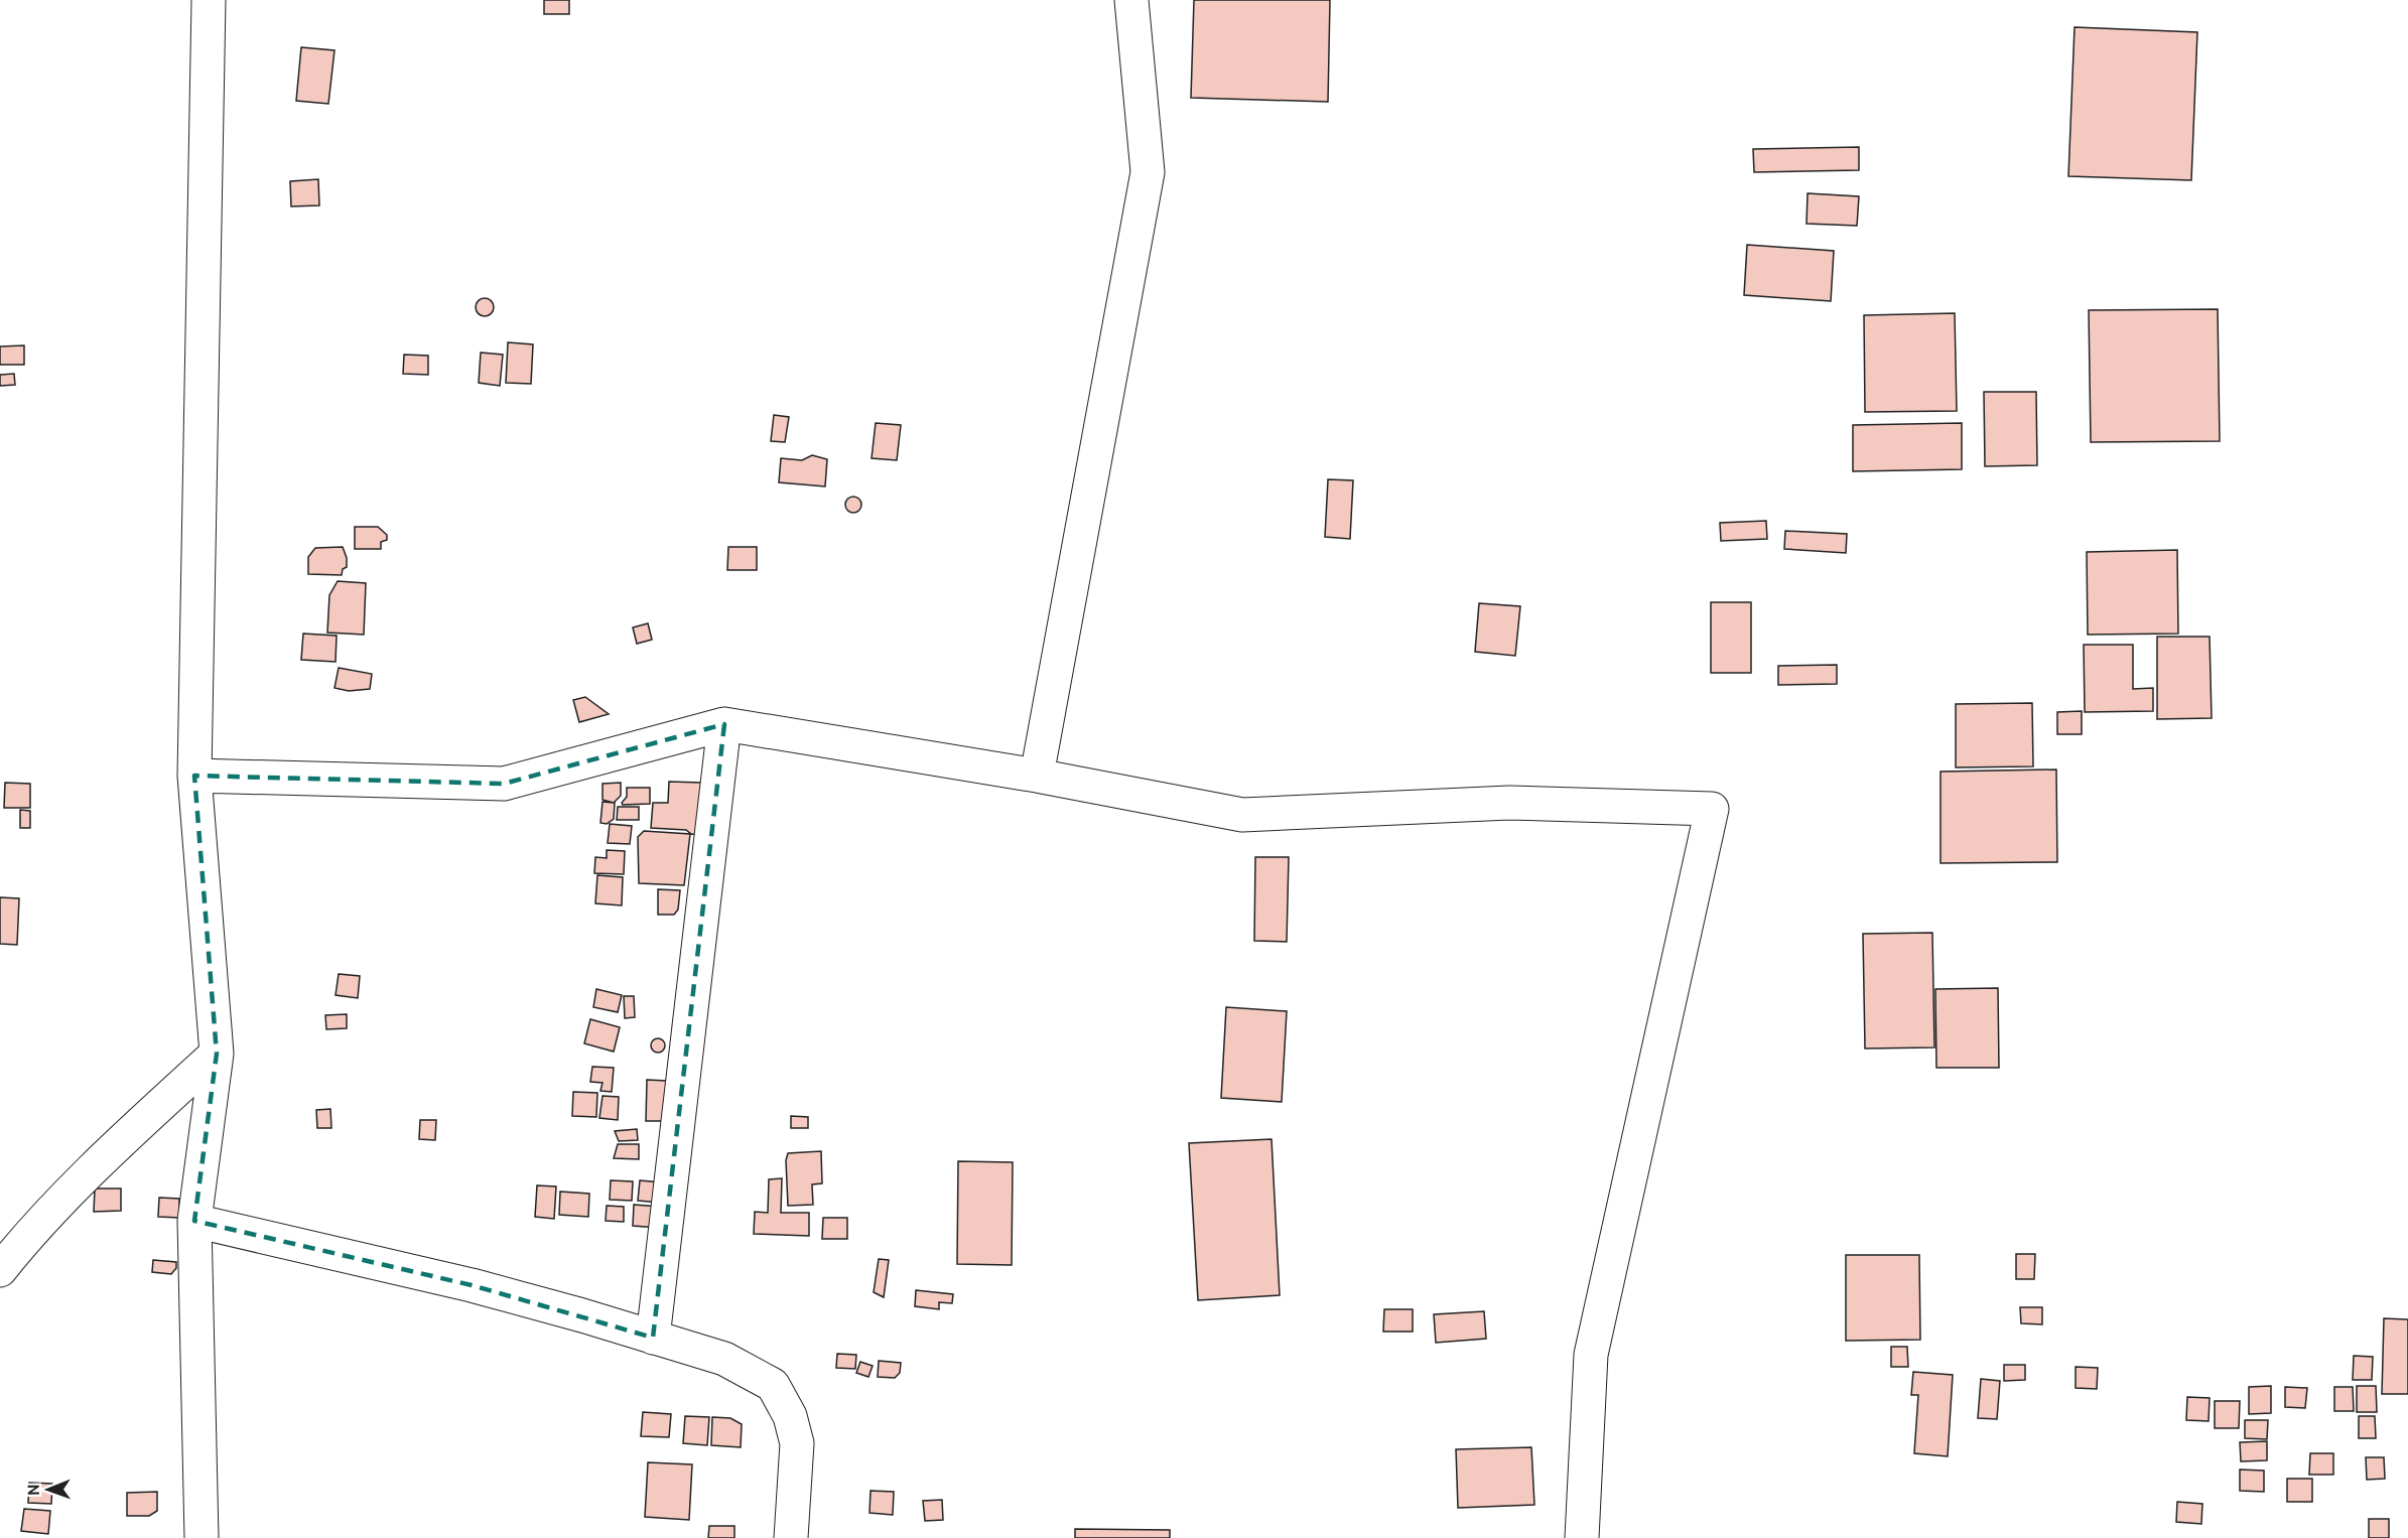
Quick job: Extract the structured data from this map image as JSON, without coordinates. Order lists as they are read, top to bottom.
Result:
{
  "north": "left"
}
